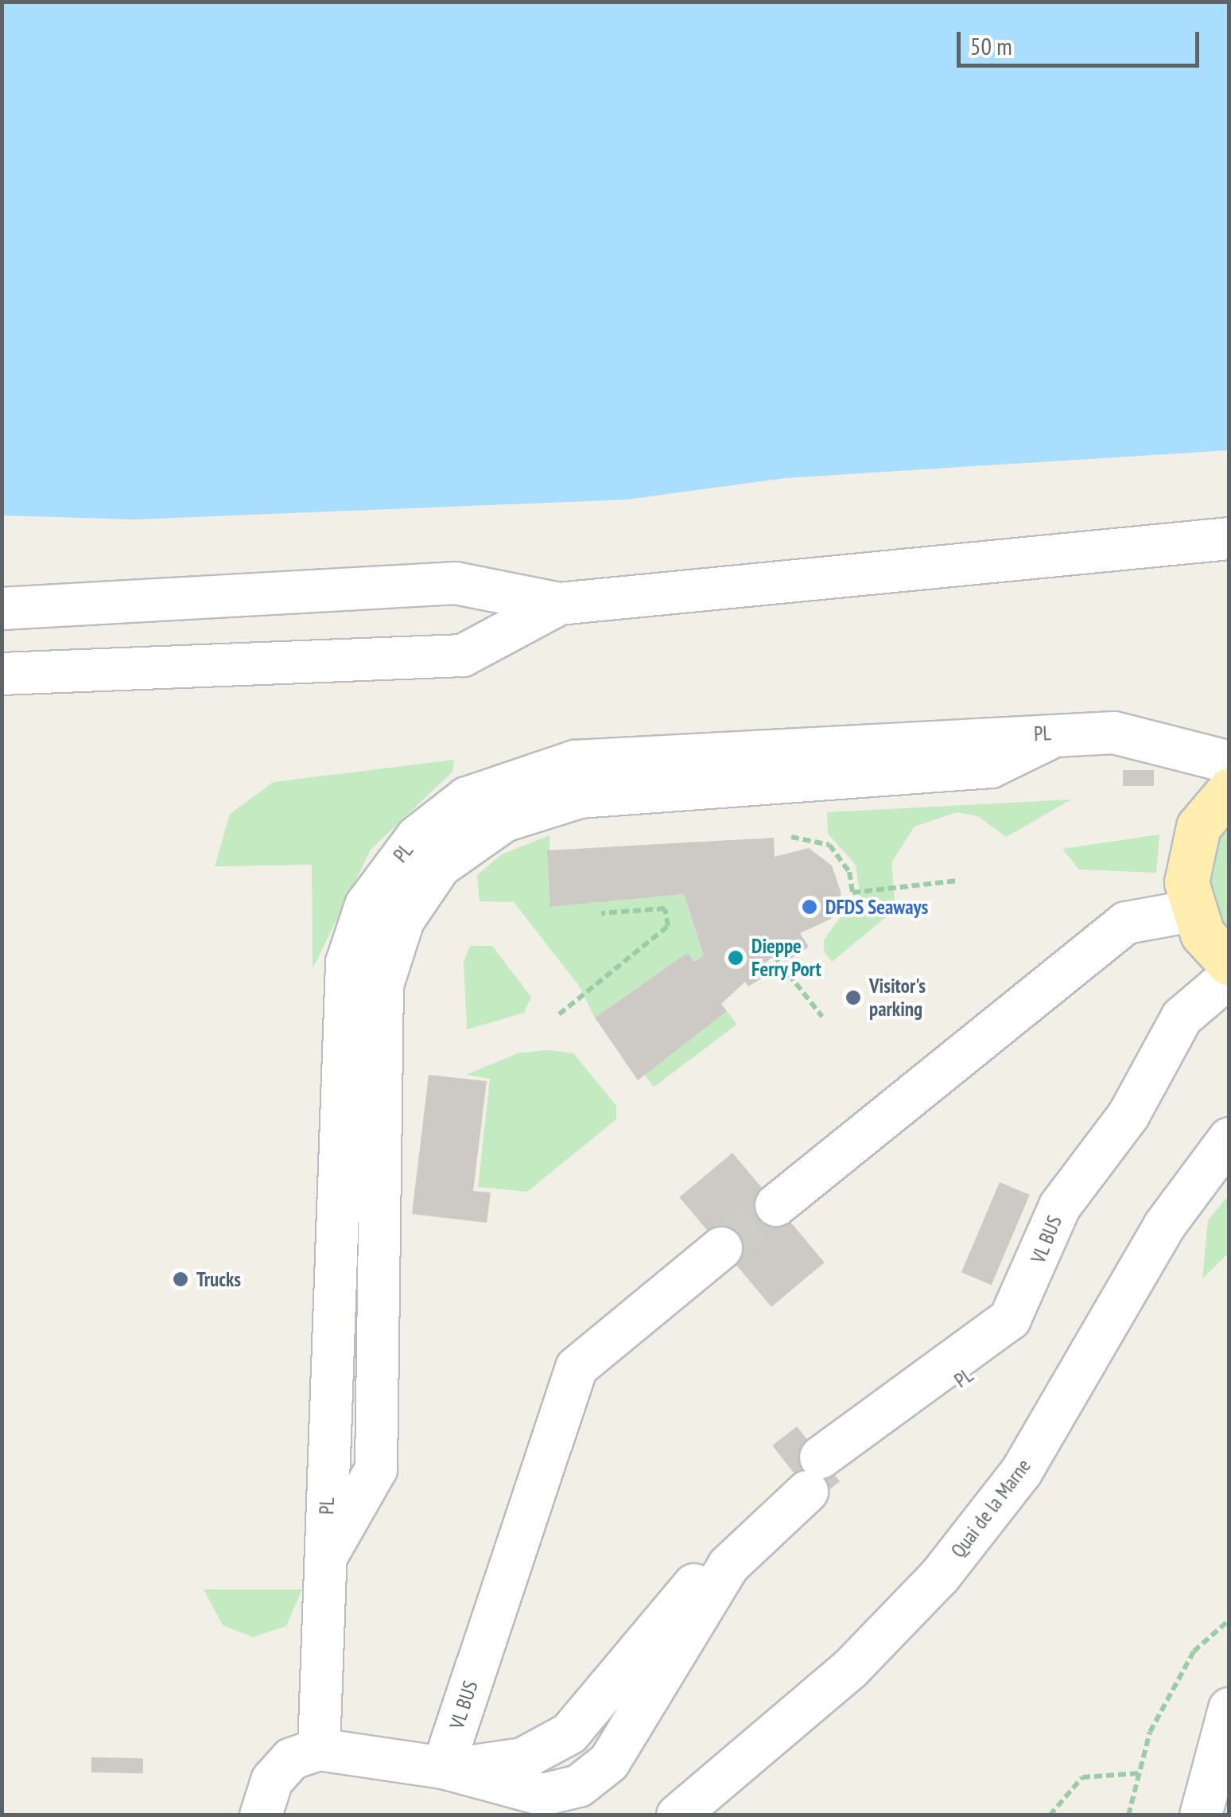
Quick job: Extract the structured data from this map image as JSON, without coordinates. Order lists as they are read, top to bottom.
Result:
{
  "streets": {
    "street": ["PL", "VL BUS", "Quai de la Marne"]
  },
  "places": [
    "DFDS Seaways",
    "Dieppe Ferry Port",
    "Visitor's parking",
    "Trucks"
  ],
  "scale_bar": "50 m"
}
